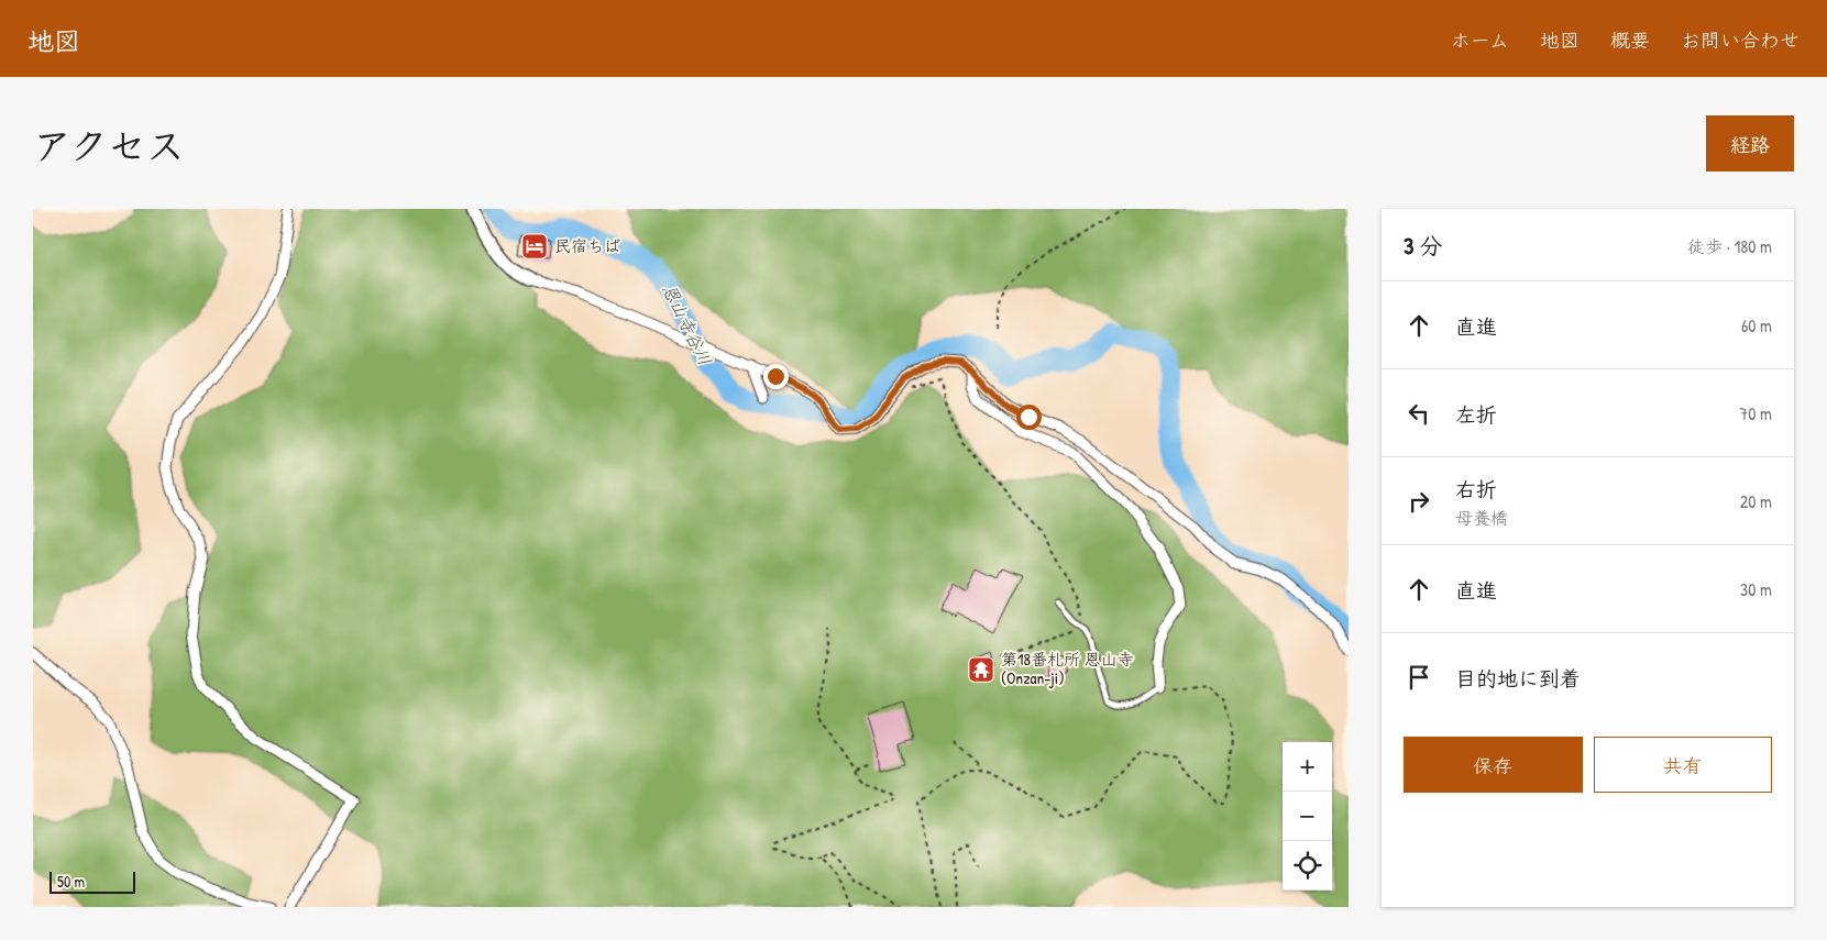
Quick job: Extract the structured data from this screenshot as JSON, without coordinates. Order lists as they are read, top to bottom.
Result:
{
  "water": ["恩山寺谷川"],
  "places": {
    "hotel": ["民宿ちば"],
    "temple": ["第18番札所 恩山寺 (Onzan-ji)"]
  },
  "scale_bar": "50 m",
  "page": {
    "header": "地図",
    "nav": [
      "ホーム",
      "地図",
      "概要",
      "お問い合わせ"
    ],
    "title": "アクセス",
    "buttons": [
      "経路",
      ["保存", "共有"]
    ],
    "heading": ["3 分", "徒歩 · 180 m"],
    "list": [
      ["直進", "60 m"],
      ["左折", "70 m"],
      ["右折", "母養橋", "20 m"],
      ["直進", "30 m"],
      "目的地に到着"
    ],
    "map_buttons": ["+", "−"],
    "scale": "50 m"
  }
}
